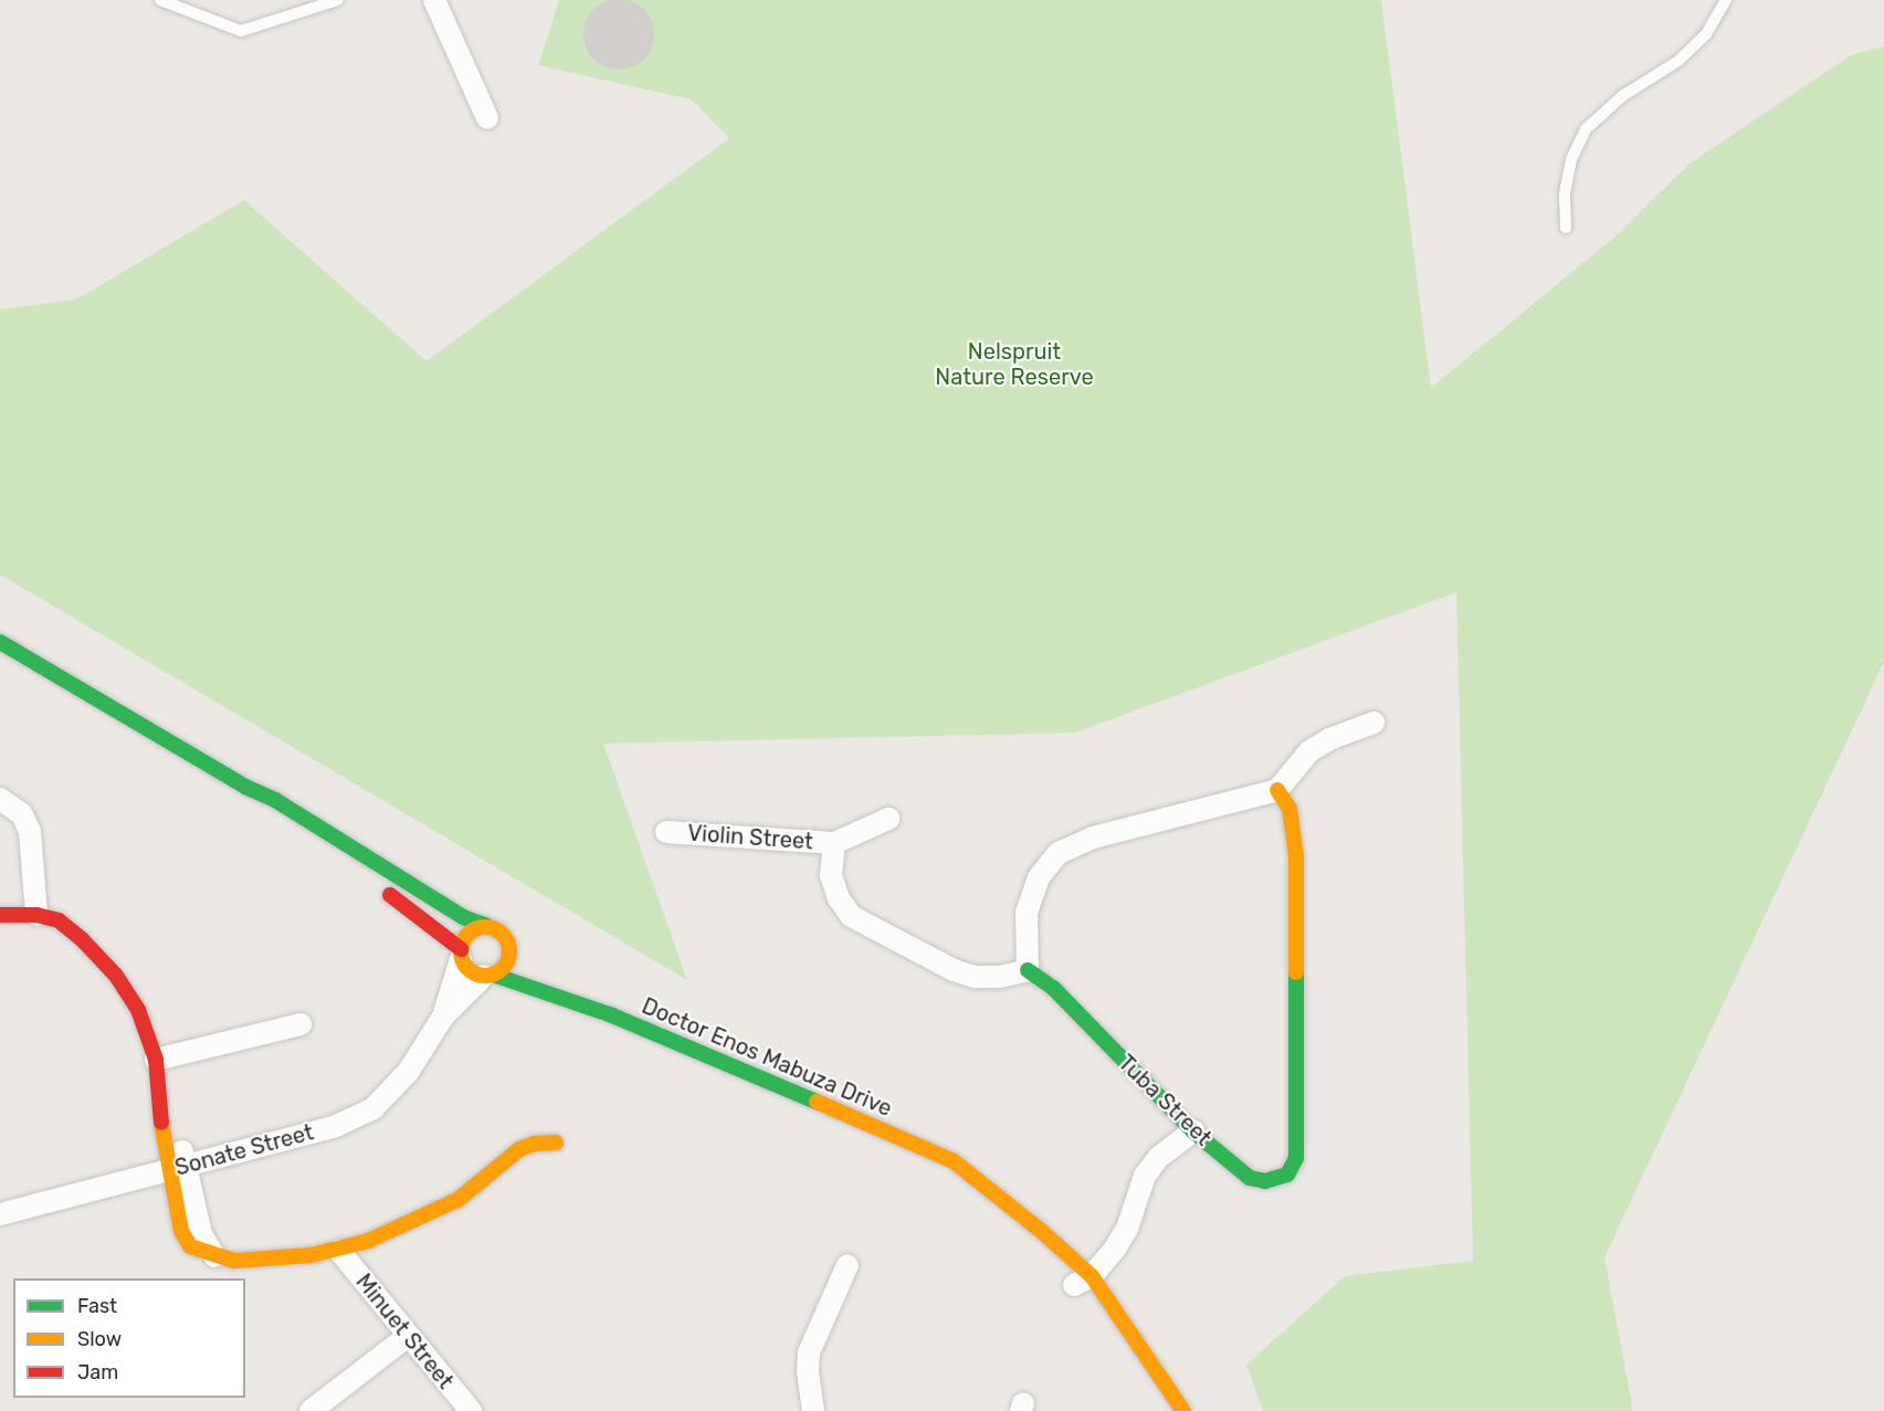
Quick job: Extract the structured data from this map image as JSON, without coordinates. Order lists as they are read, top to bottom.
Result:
{
  "streets": {
    "main road": ["Doctor Enos Mabuza Drive", "Tuba Street"],
    "street": ["Violin Street", "Sonate Street", "Minuet Street"]
  },
  "crossings": [
    ["Violin Street", "Tuba Street"],
    ["Doctor Enos Mabuza Drive", "Sonate Street"]
  ],
  "parks": ["Nelspruit Nature Reserve"],
  "legend": ["Fast", "Slow", "Jam"]
}
